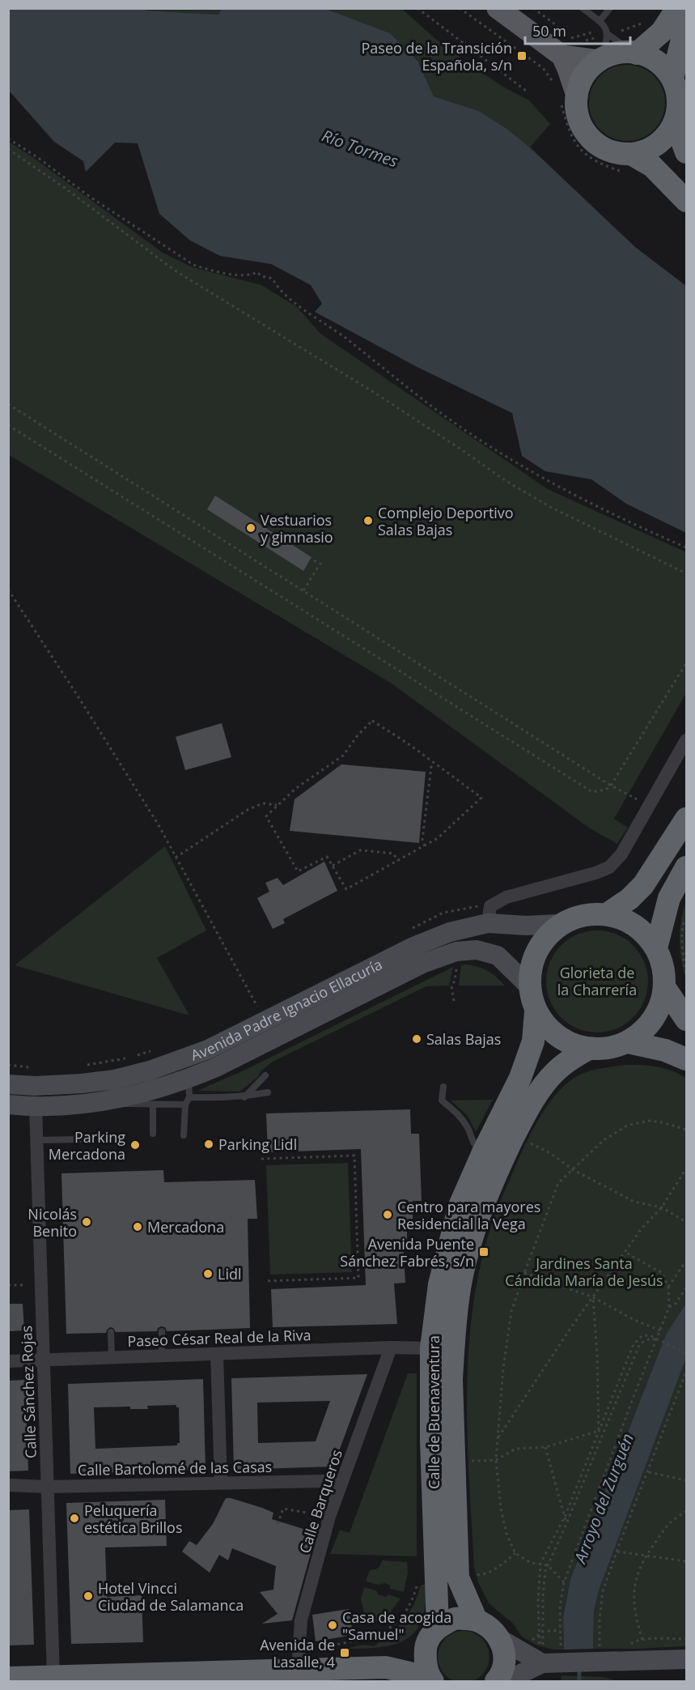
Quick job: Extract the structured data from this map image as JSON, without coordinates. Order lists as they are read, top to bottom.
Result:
{
  "streets": {
    "highway": ["Calle de Buenaventura"],
    "main road": ["Avenida Padre Ignacio Ellacuría"],
    "street": [
      "Paseo César Real de la Riva",
      "Calle Sánchez Rojas",
      "Calle Bartolomé de las Casas",
      "Calle Barqueros"
    ]
  },
  "crossings": [
    ["Avenida Padre Ignacio Ellacuría", "Calle Sánchez Rojas"],
    ["Avenida Padre Ignacio Ellacuría", "Calle de Buenaventura"],
    ["Paseo César Real de la Riva", "Calle Sánchez Rojas"],
    ["Paseo César Real de la Riva", "Calle de Buenaventura"],
    ["Paseo César Real de la Riva", "Calle Barqueros"],
    ["Calle Sánchez Rojas", "Calle Bartolomé de las Casas"],
    ["Calle Bartolomé de las Casas", "Calle Barqueros"]
  ],
  "water": ["Río Tormes", "Arroyo del Zurguén"],
  "parks": ["Glorieta de la Charrería", "Jardines Santa Cándida María de Jesús"],
  "places": {
    "transit": ["Paseo de la Transición Española, s/n", "Avenida Puente Sánchez Fabrés, s/n", "Avenida de Lasalle, 4"],
    "other": [
      "Complejo Deportivo Salas Bajas",
      "Vestuarios y gimnasio",
      "Salas Bajas",
      "Parking Lidl",
      "Parking Mercadona",
      "Centro para mayores Residencial la Vega",
      "Nicolás Benito",
      "Mercadona",
      "Lidl",
      "Peluquería estética Brillos",
      "Hotel Vincci Ciudad de Salamanca",
      "Casa de acogida \"Samuel\""
    ]
  },
  "scale_bar": "50 m"
}
